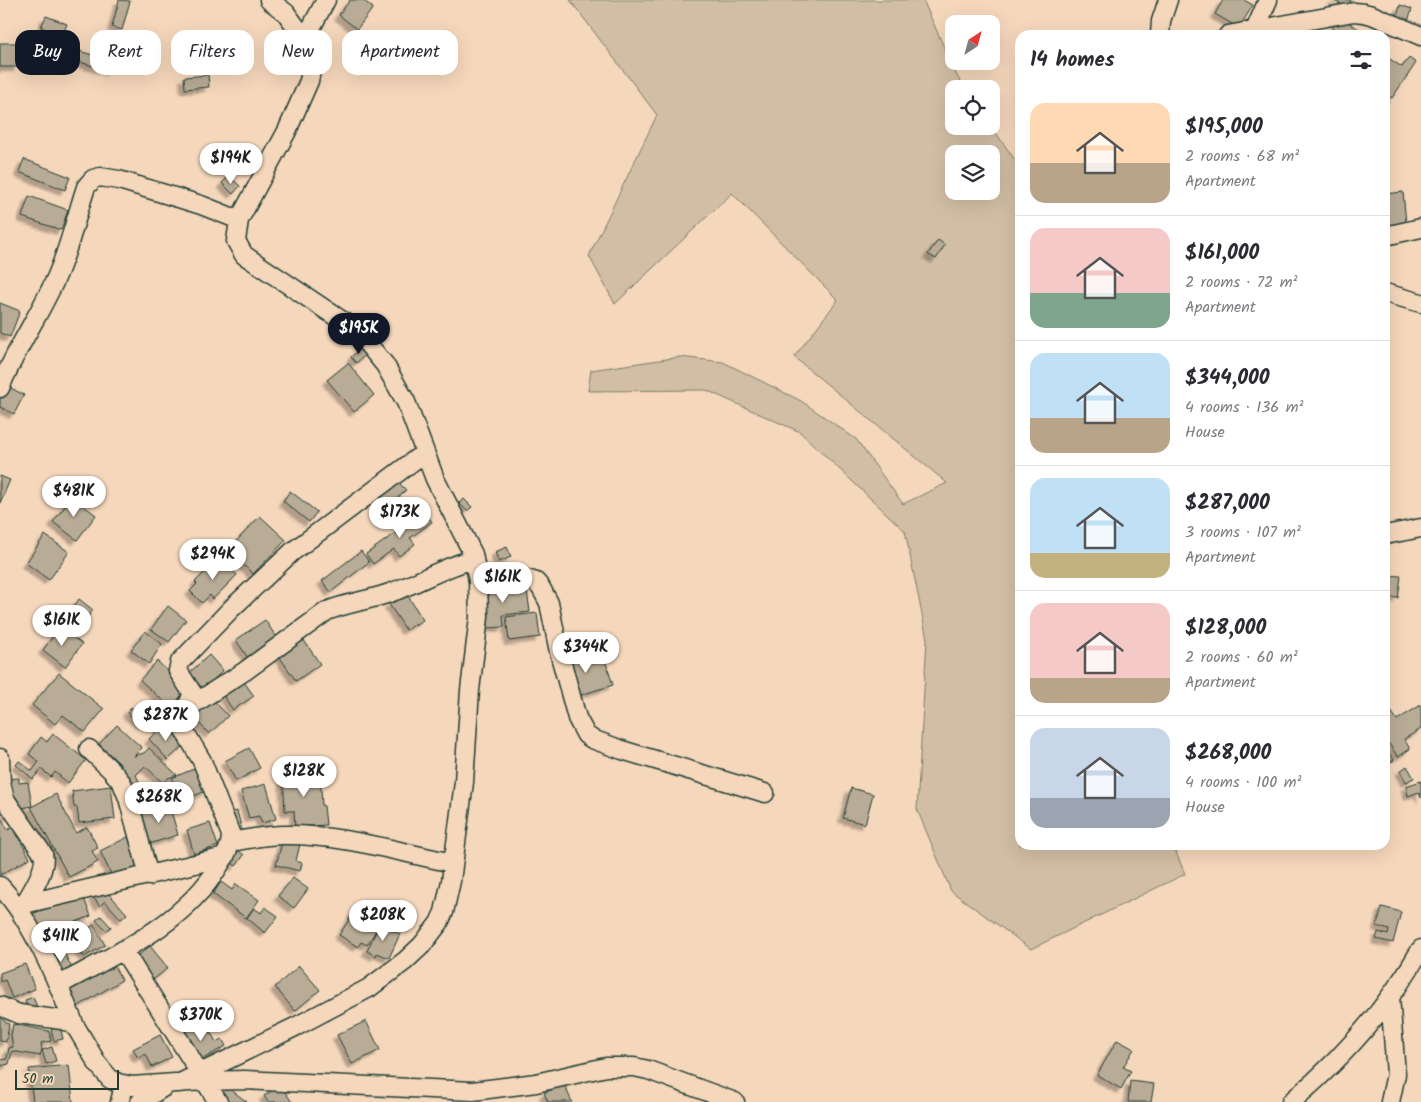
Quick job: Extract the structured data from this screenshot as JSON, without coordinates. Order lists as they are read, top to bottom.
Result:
{
  "scale_bar": "50 m",
  "north": "top right",
  "page": {
    "chip": [
      "Buy",
      "Rent",
      "Filters",
      "New",
      "Apartment"
    ],
    "heading": "14 homes",
    "list": [
      {
        "name": "$195,000",
        "note": "2 rooms · 68 m² · Apartment"
      },
      {
        "name": "$161,000",
        "note": "2 rooms · 72 m² · Apartment"
      },
      {
        "name": "$344,000",
        "note": "4 rooms · 136 m² · House"
      },
      {
        "name": "$287,000",
        "note": "3 rooms · 107 m² · Apartment"
      },
      {
        "name": "$128,000",
        "note": "2 rooms · 60 m² · Apartment"
      },
      {
        "name": "$268,000",
        "note": "4 rooms · 100 m² · House"
      }
    ],
    "price": [
      "$194K",
      "$195K",
      "$481K",
      "$173K",
      "$294K",
      "$161K",
      "$161K",
      "$344K",
      "$287K",
      "$128K",
      "$268K",
      "$208K",
      "$411K",
      "$370K"
    ],
    "scale": "50 m"
  }
}
